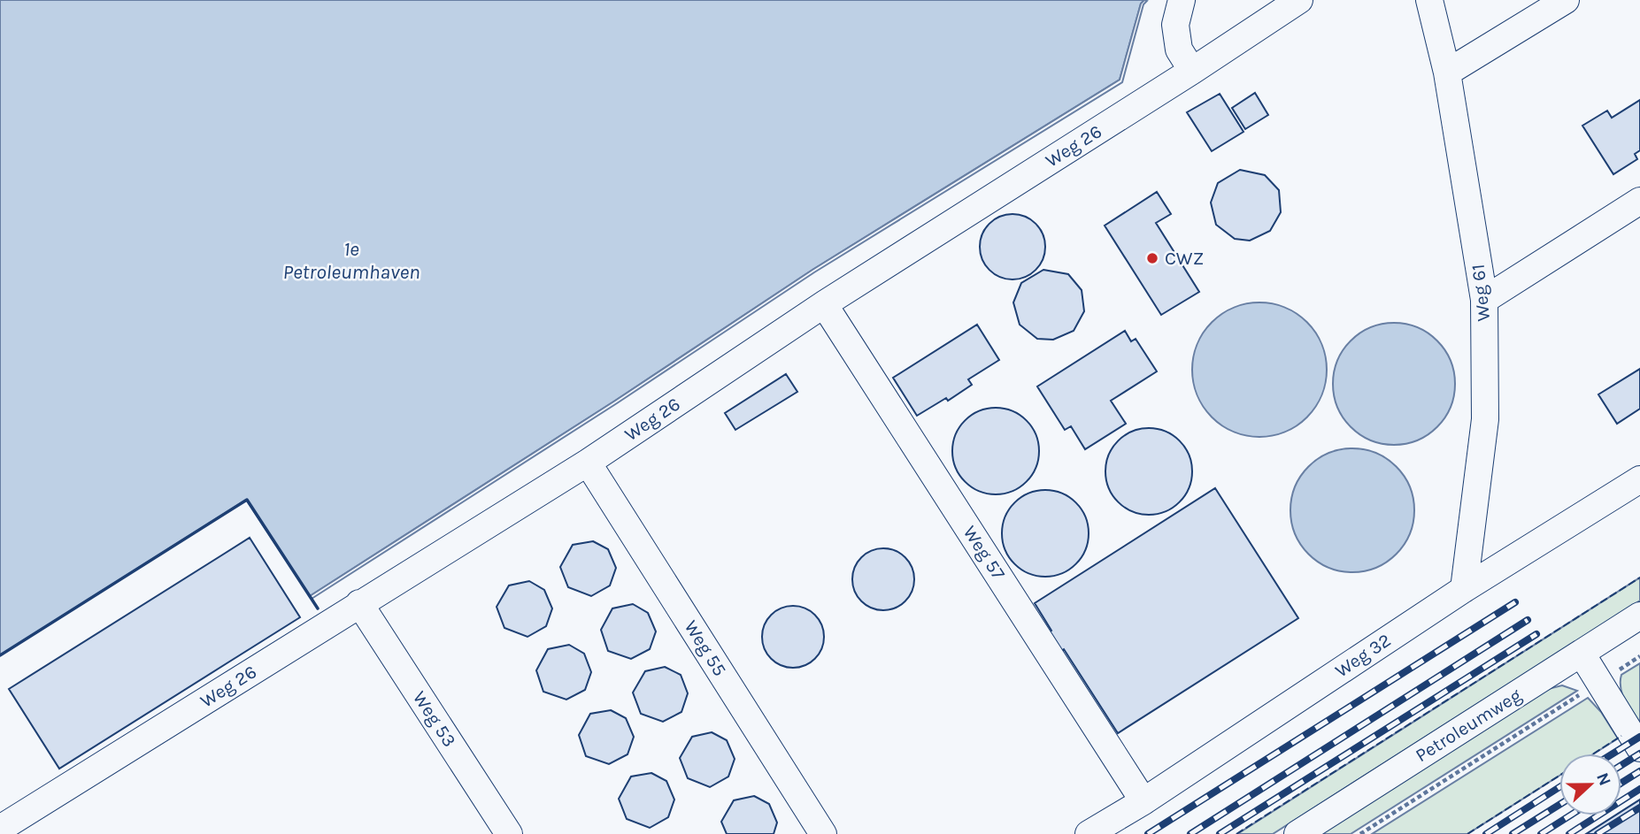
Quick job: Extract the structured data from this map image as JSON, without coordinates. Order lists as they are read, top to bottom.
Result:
{
  "streets": {
    "street": [
      "Weg 26",
      "Weg 61",
      "Weg 57",
      "Weg 55",
      "Weg 32",
      "Weg 53",
      "Petroleumweg"
    ]
  },
  "crossings": [
    ["Weg 26", "Weg 57"],
    ["Weg 26", "Weg 55"],
    ["Weg 26", "Weg 53"],
    ["Weg 61", "Weg 32"],
    ["Weg 57", "Weg 32"]
  ],
  "water": ["1e Petroleumhaven"],
  "places": ["CWZ"],
  "north": "right"
}
